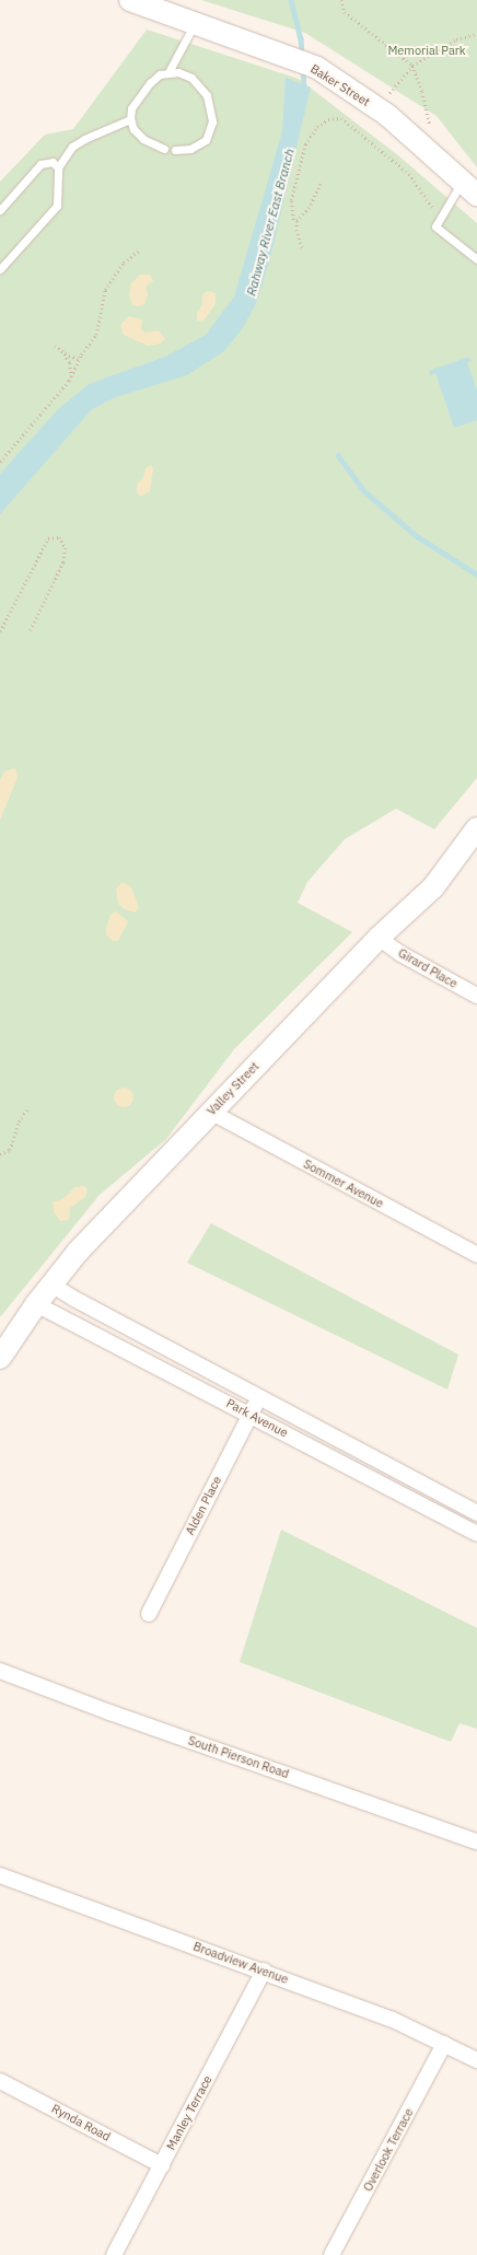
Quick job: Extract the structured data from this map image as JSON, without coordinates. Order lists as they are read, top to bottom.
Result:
{
  "streets": {
    "main road": ["Baker Street", "Valley Street"],
    "street": [
      "Girard Place",
      "Sommer Avenue",
      "Park Avenue",
      "Alden Place",
      "South Pierson Road",
      "Broadview Avenue",
      "Manley Terrace",
      "Rynda Road",
      "Overlook Terrace"
    ]
  },
  "crossings": [
    ["Girard Place", "Valley Street"],
    ["Valley Street", "Sommer Avenue"],
    ["Valley Street", "Park Avenue"],
    ["Park Avenue", "Alden Place"],
    ["Broadview Avenue", "Manley Terrace"],
    ["Broadview Avenue", "Overlook Terrace"],
    ["Manley Terrace", "Rynda Road"]
  ],
  "water": ["Rahway River East Branch"],
  "parks": ["Memorial Park"]
}
